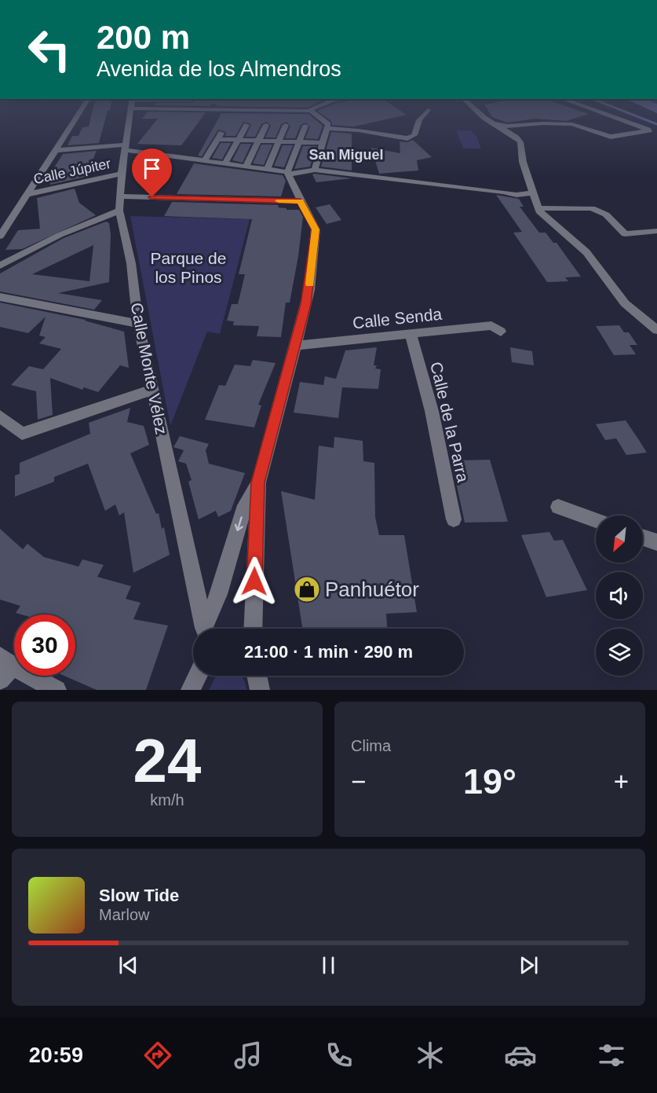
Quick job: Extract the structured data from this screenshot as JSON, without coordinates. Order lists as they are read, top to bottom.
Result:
{
  "streets": {
    "street": [
      "Calle Júpiter",
      "Calle Senda",
      "Calle Monte Vélez",
      "Calle de la Parra"
    ]
  },
  "crossings": [
    ["Calle Júpiter", "Calle Monte Vélez"],
    ["Calle Senda", "Calle de la Parra"]
  ],
  "districts": ["San Miguel"],
  "parks": ["Parque de los Pinos"],
  "places": {
    "shop": ["Panhuétor"]
  },
  "north": "bottom left",
  "page": {
    "turn": ["200 m", "Avenida de los Almendros"],
    "limit": "30",
    "trip": "21:00 · 1 min · 290 m",
    "tile": [
      ["24", "km/h"],
      "Clima"
    ],
    "heat": ["−", "19°", "+"],
    "song": ["Slow Tide", "Marlow"],
    "tabs": "20:59"
  }
}
